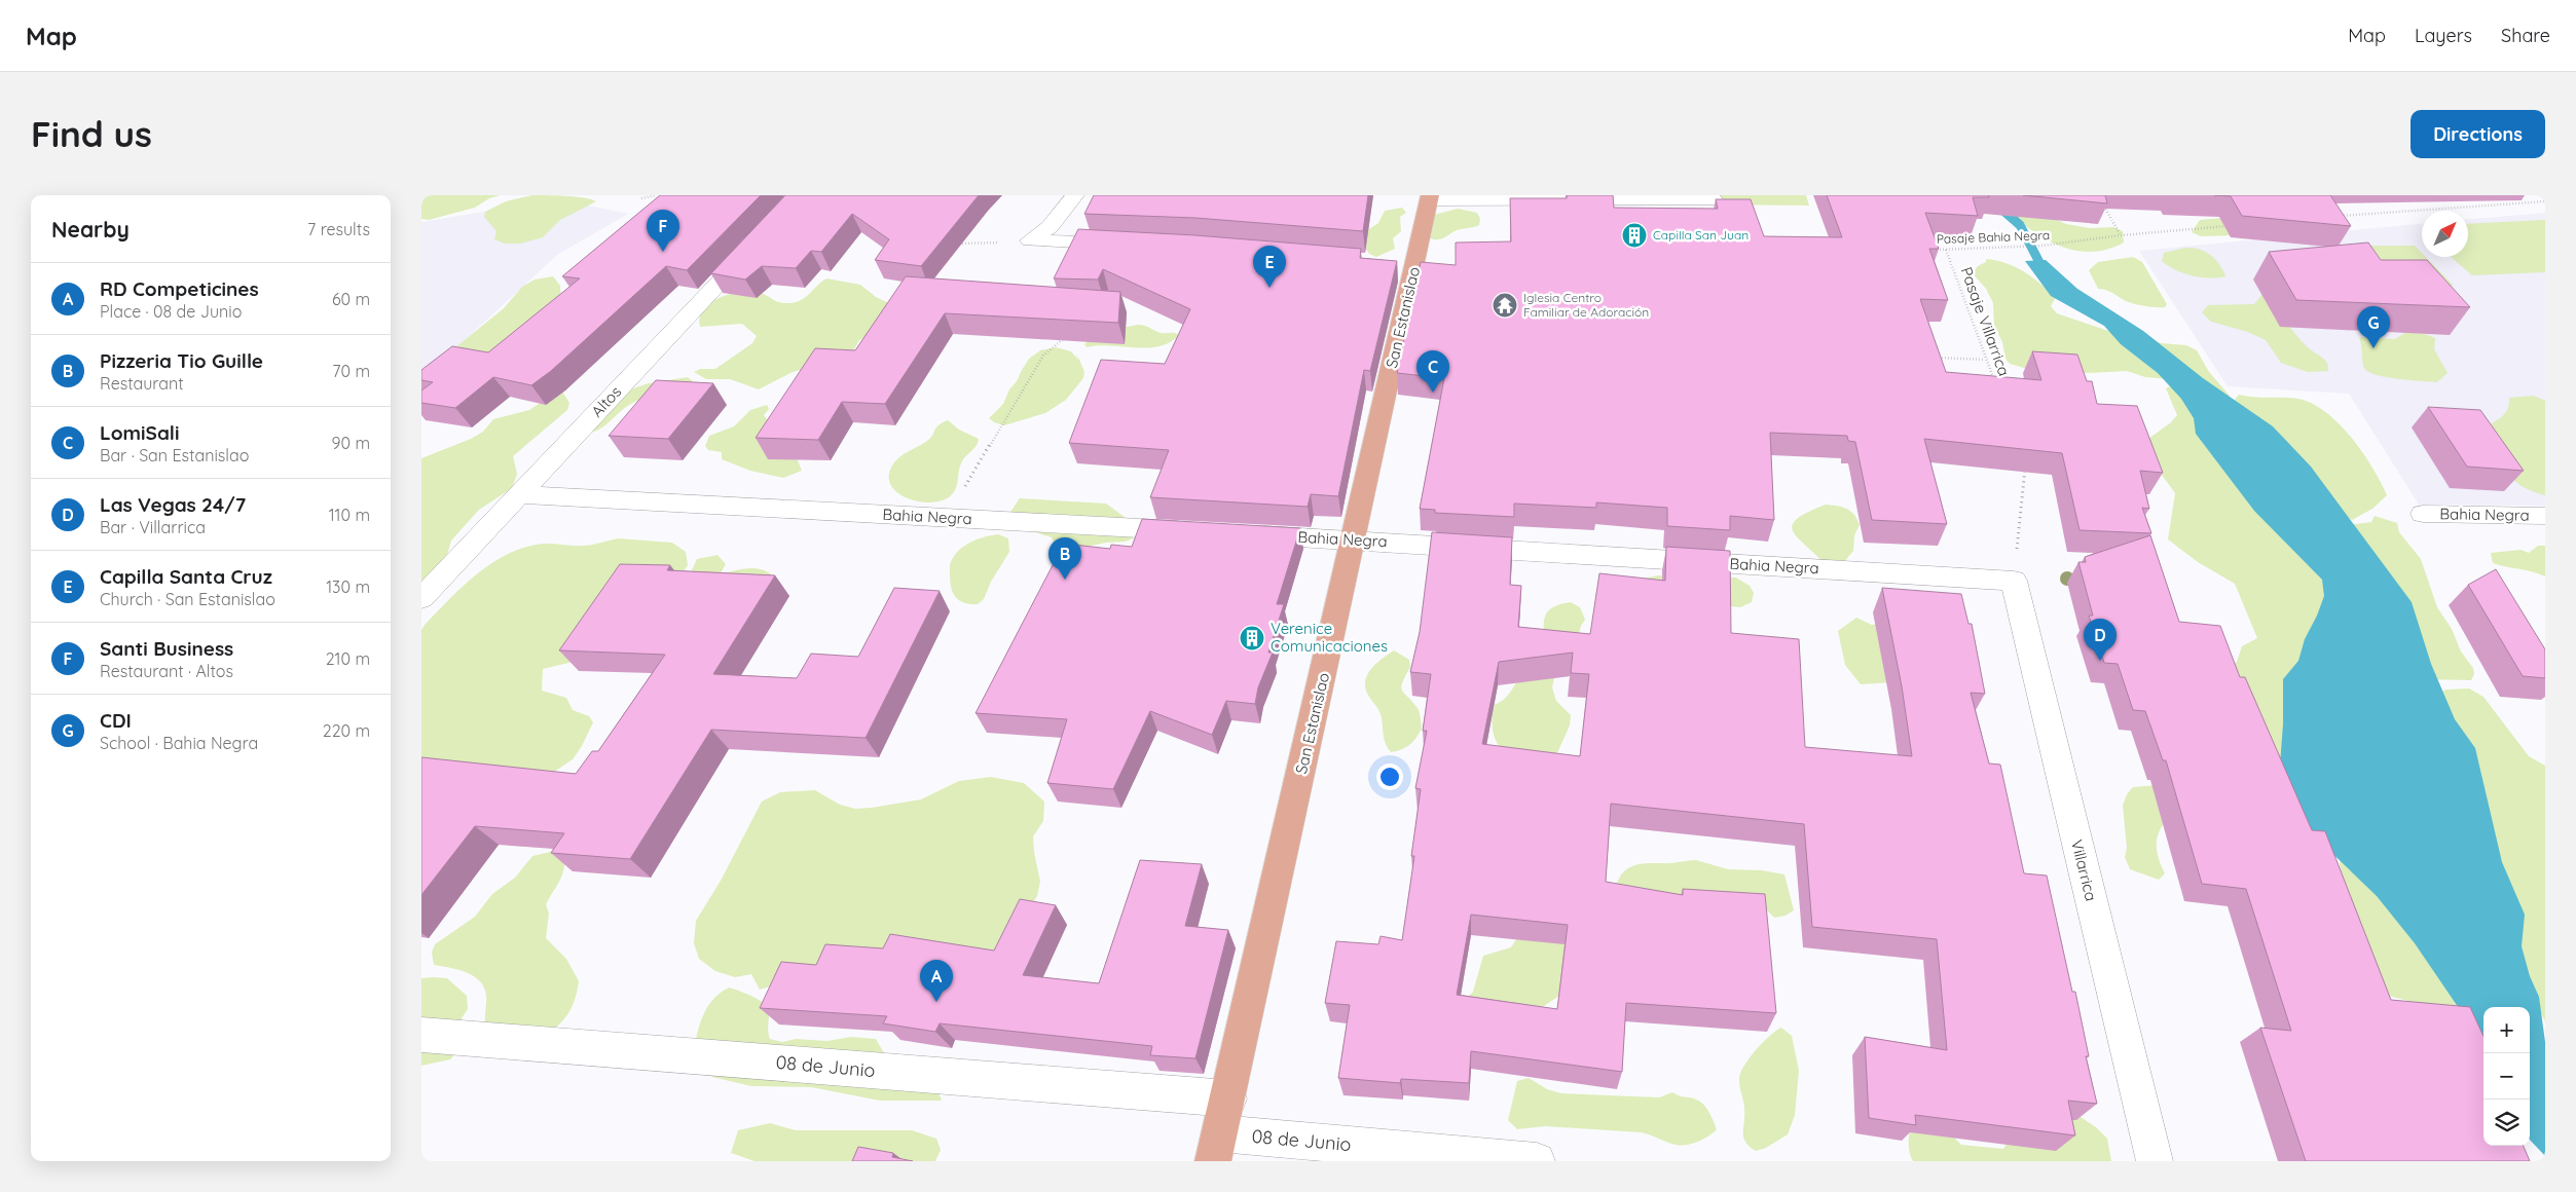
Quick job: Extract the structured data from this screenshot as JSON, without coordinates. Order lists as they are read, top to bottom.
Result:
{
  "streets": {
    "main road": ["San Estanislao"],
    "street": [
      "Altos",
      "Bahia Negra",
      "Villarrica",
      "08 de Junio"
    ],
    "path": ["Pasaje Bahia Negra", "Pasaje Villarrica"]
  },
  "crossings": [
    ["Pasaje Bahia Negra", "Pasaje Villarrica"],
    ["San Estanislao", "Bahia Negra"],
    ["San Estanislao", "08 de Junio"],
    ["Altos", "Bahia Negra"],
    ["Bahia Negra", "Villarrica"]
  ],
  "places": {
    "building": ["Capilla San Juan", "Verenice Comunicaciones"],
    "temple": ["Iglesia Centro Familiar de Adoración"]
  },
  "north": "top right",
  "page": {
    "header": "Map",
    "nav": ["Map", "Layers", "Share"],
    "buttons": "Directions",
    "title": "Find us",
    "heading": ["Nearby", "7 results"],
    "pins": [
      "F",
      "E",
      "G",
      "C",
      "B",
      "D",
      "A"
    ],
    "list": [
      {
        "mark": "A",
        "name": "RD Competicines",
        "note": "Place · 08 de Junio",
        "value": "60 m"
      },
      {
        "mark": "B",
        "name": "Pizzeria Tio Guille",
        "note": "Restaurant",
        "value": "70 m"
      },
      {
        "mark": "C",
        "name": "LomiSali",
        "note": "Bar · San Estanislao",
        "value": "90 m"
      },
      {
        "mark": "D",
        "name": "Las Vegas 24/7",
        "note": "Bar · Villarrica",
        "value": "110 m"
      },
      {
        "mark": "E",
        "name": "Capilla Santa Cruz",
        "note": "Church · San Estanislao",
        "value": "130 m"
      },
      {
        "mark": "F",
        "name": "Santi Business",
        "note": "Restaurant · Altos",
        "value": "210 m"
      },
      {
        "mark": "G",
        "name": "CDI",
        "note": "School · Bahia Negra",
        "value": "220 m"
      }
    ],
    "map_buttons": ["+", "−"]
  }
}
